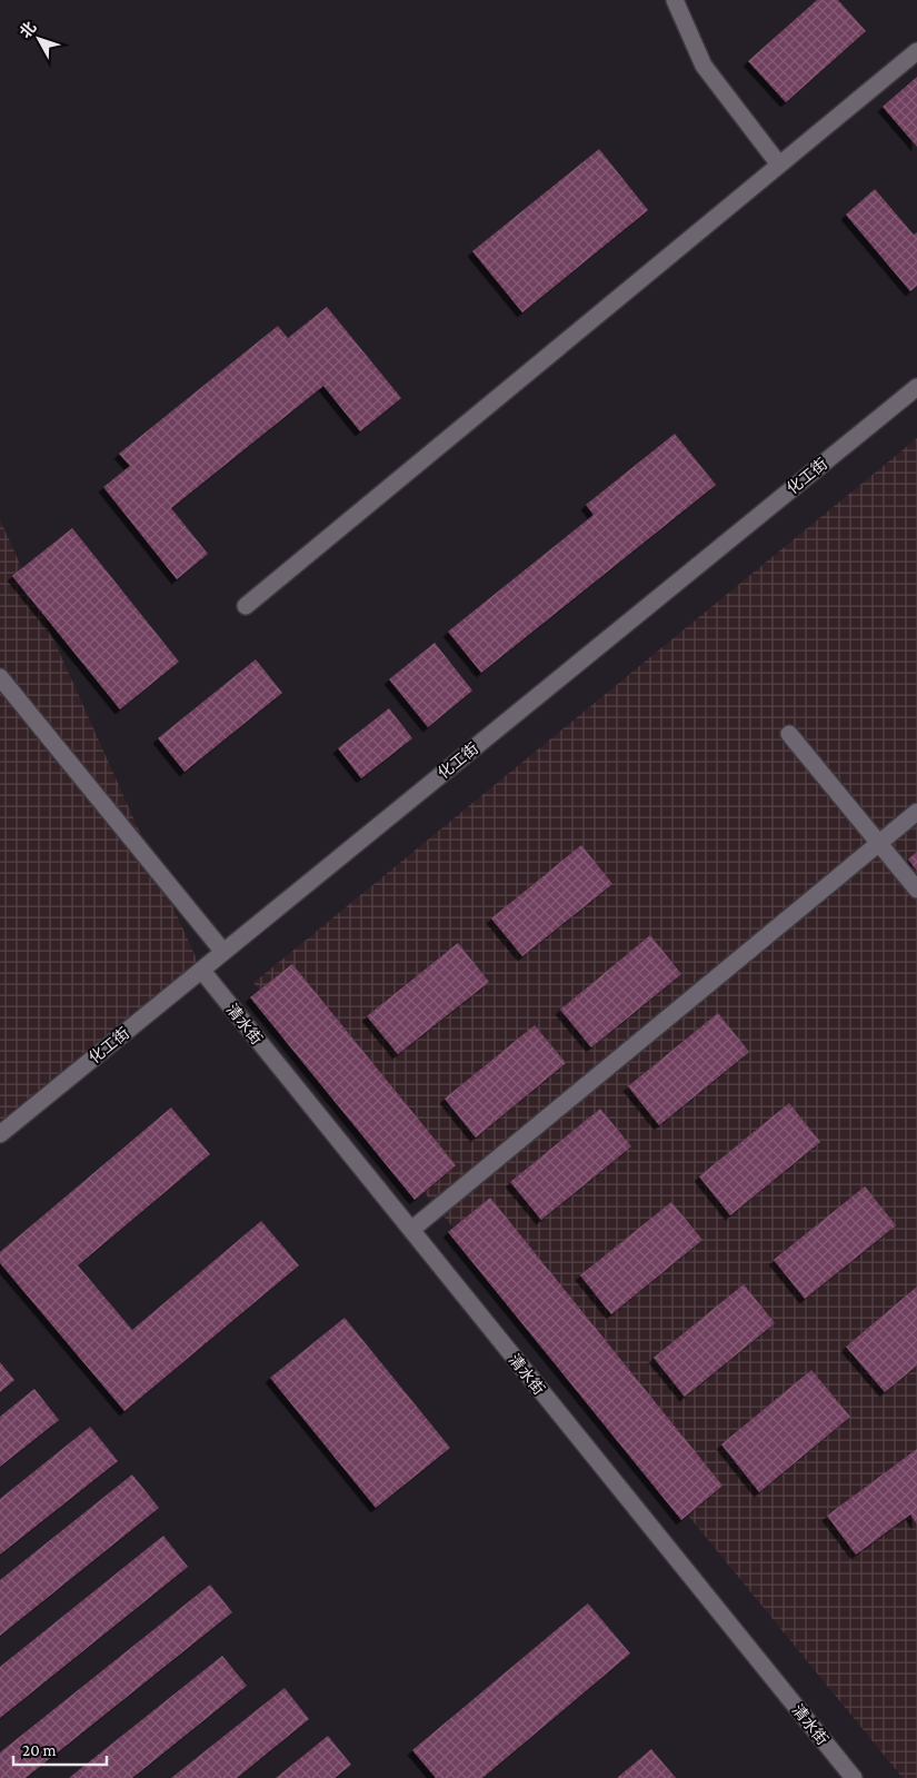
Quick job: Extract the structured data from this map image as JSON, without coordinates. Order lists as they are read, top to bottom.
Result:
{
  "streets": {
    "street": ["化工街", "清水街"]
  },
  "crossings": [
    ["化工街", "清水街"]
  ],
  "scale_bar": "20 m",
  "north": "top left"
}
